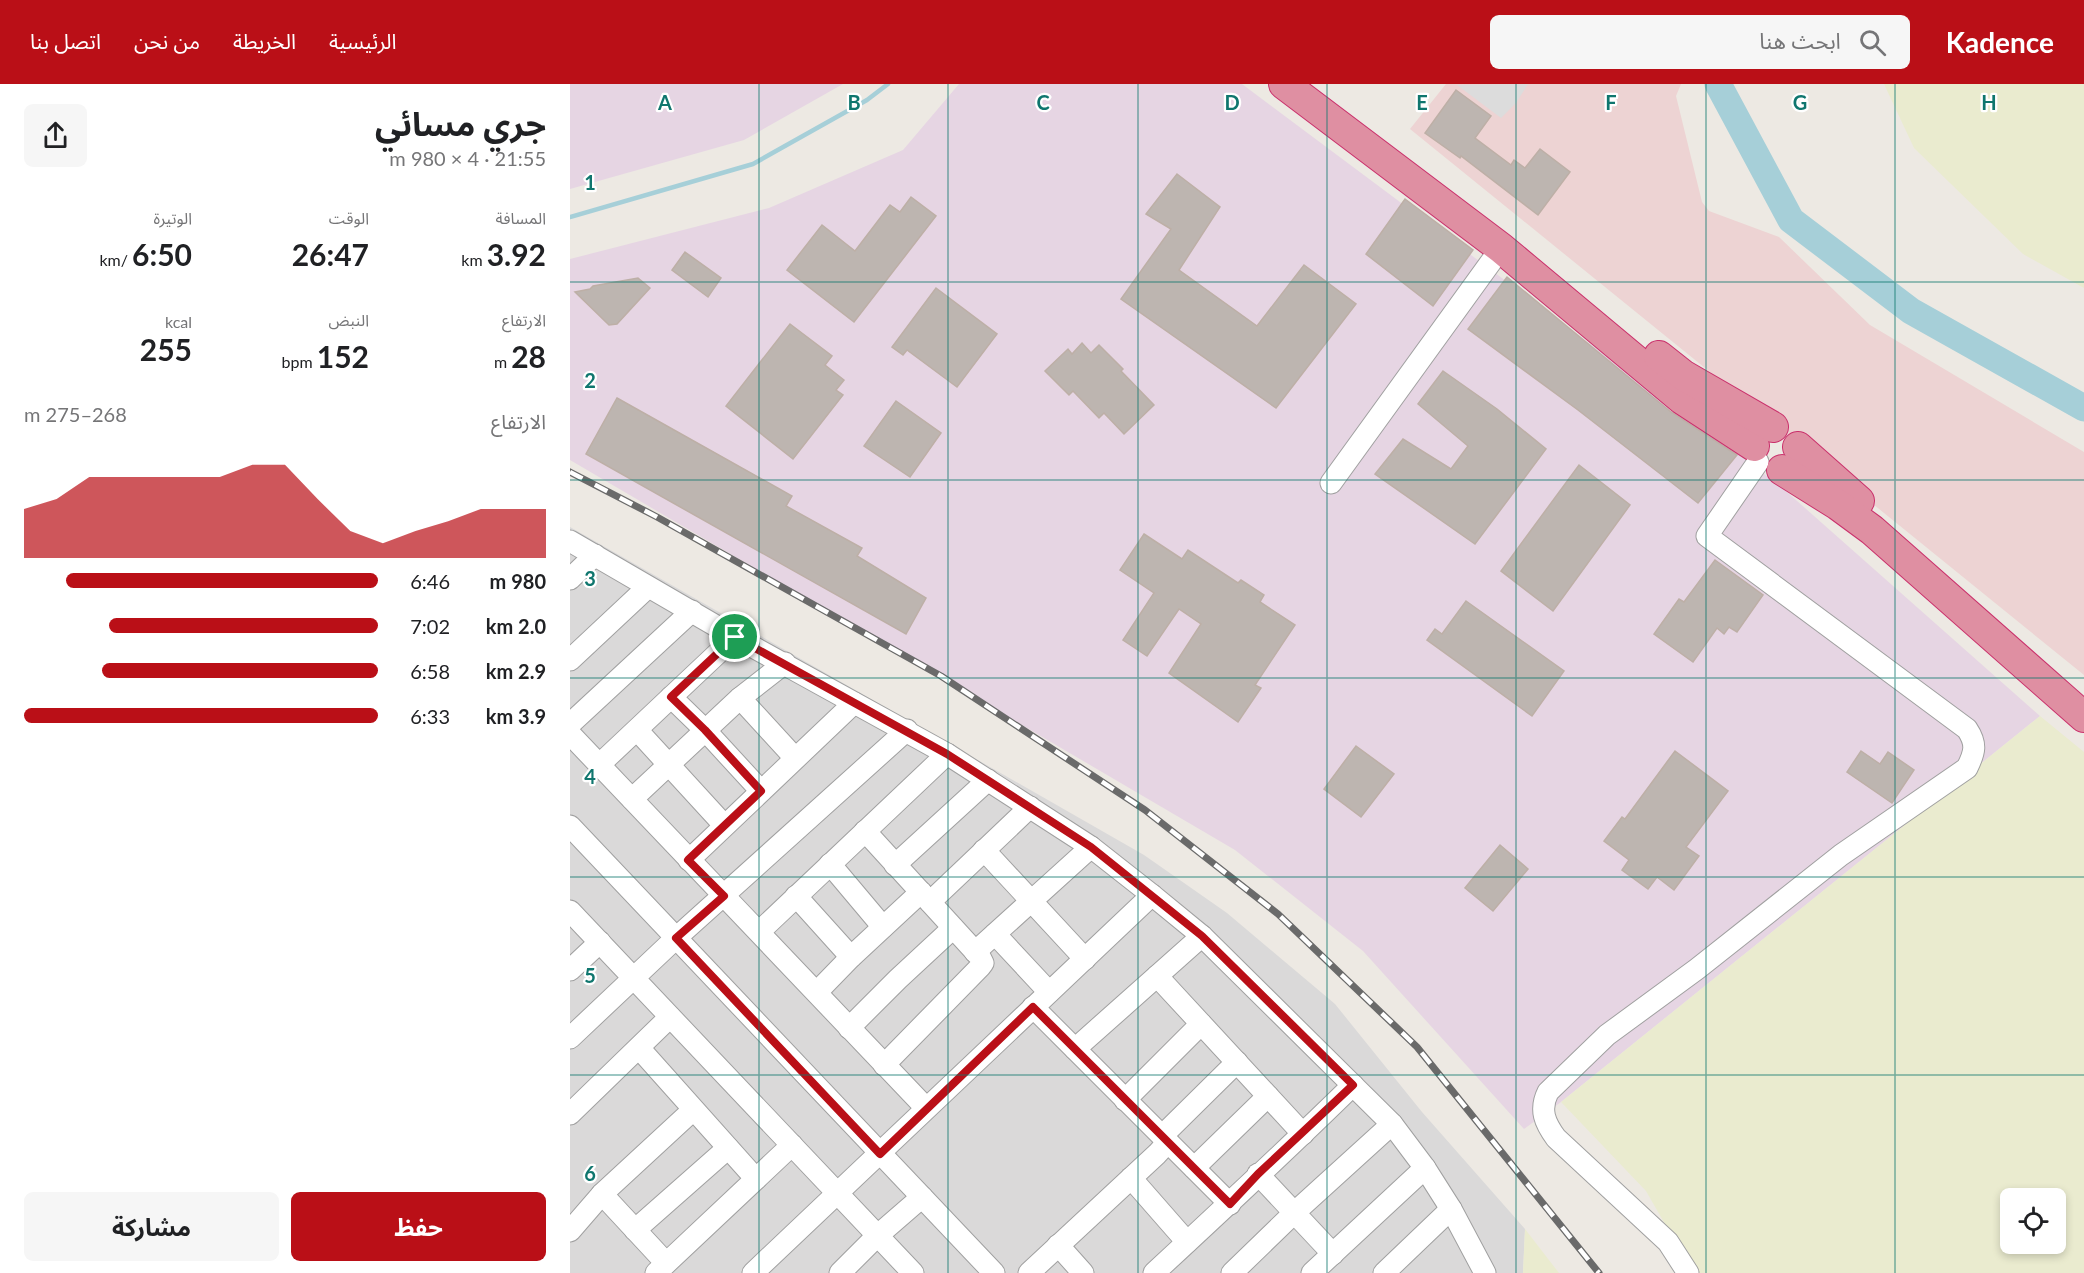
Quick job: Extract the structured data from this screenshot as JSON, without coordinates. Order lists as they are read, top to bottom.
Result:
{
  "page": {
    "header": "Kadence",
    "search": "ابحث هنا",
    "nav": [
      "الرئيسية",
      "الخريطة",
      "من نحن",
      "اتصل بنا"
    ],
    "heading": ["جري مسائي", "21:55 · 4 × 980 m"],
    "stats": [
      ["المسافة", "3.92 km"],
      ["الوقت", "26:47"],
      ["الوتيرة", "6:50 /km"],
      ["الارتفاع", "28 m"],
      ["النبض", "152 bpm"],
      ["kcal", "255"]
    ],
    "chart": ["الارتفاع", "268–275 m"],
    "list": [
      {
        "name": "980 m",
        "note": "6:46"
      },
      {
        "name": "2.0 km",
        "note": "7:02"
      },
      {
        "name": "2.9 km",
        "note": "6:58"
      },
      {
        "name": "3.9 km",
        "note": "6:33"
      }
    ],
    "buttons": ["حفظ", "مشاركة"]
  },
  "grid": {
    "columns": [
      "A",
      "B",
      "C",
      "D",
      "E",
      "F",
      "G",
      "H"
    ],
    "rows": [
      "1",
      "2",
      "3",
      "4",
      "5",
      "6"
    ]
  }
}
